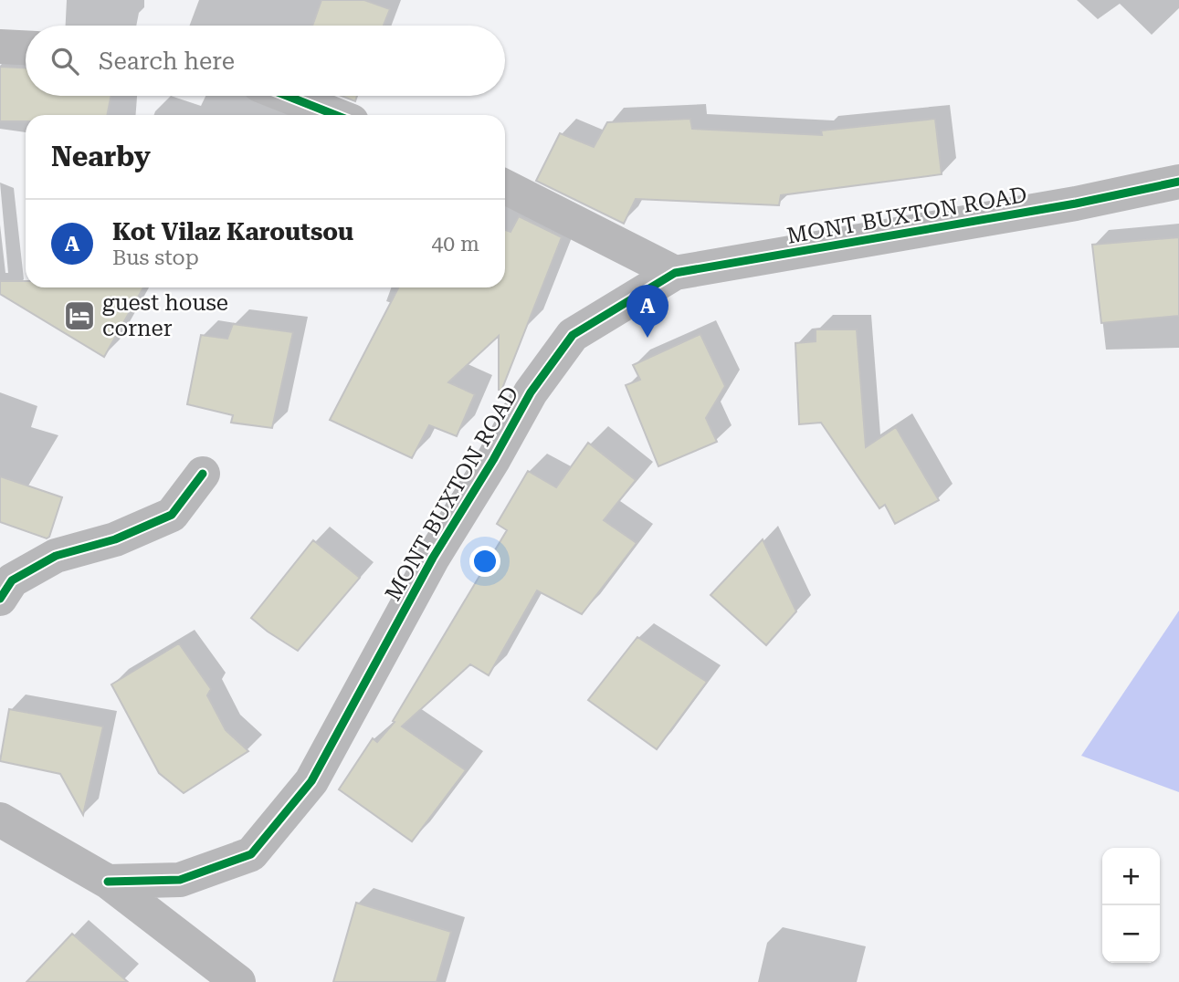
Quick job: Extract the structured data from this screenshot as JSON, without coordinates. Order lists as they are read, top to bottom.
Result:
{
  "streets": {
    "street": ["MONT BUXTON ROAD"]
  },
  "places": {
    "hotel": ["guest house corner"]
  },
  "page": {
    "search": "Search here",
    "heading": "Nearby",
    "list": [
      {
        "mark": "A",
        "name": "Kot Vilaz Karoutsou",
        "note": "Bus stop",
        "value": "40 m"
      }
    ],
    "pins": "A",
    "map_buttons": ["+", "−"]
  }
}
